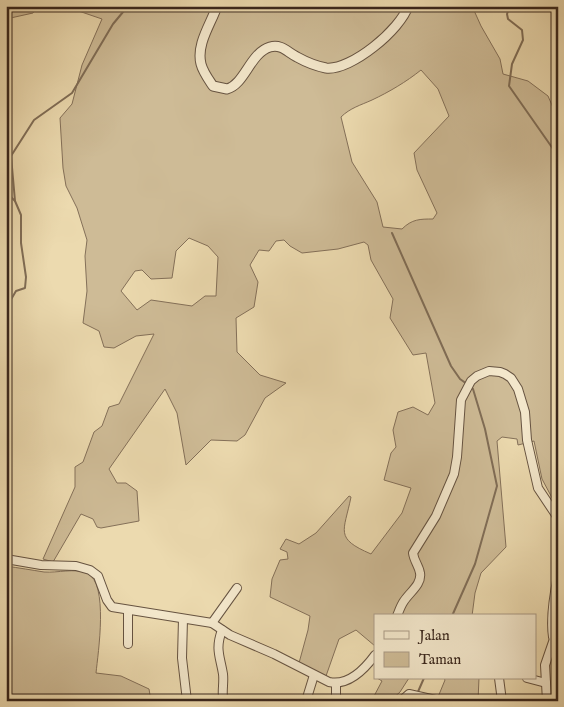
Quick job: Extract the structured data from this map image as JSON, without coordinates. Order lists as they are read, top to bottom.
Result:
{
  "legend": ["Jalan", "Taman"]
}
